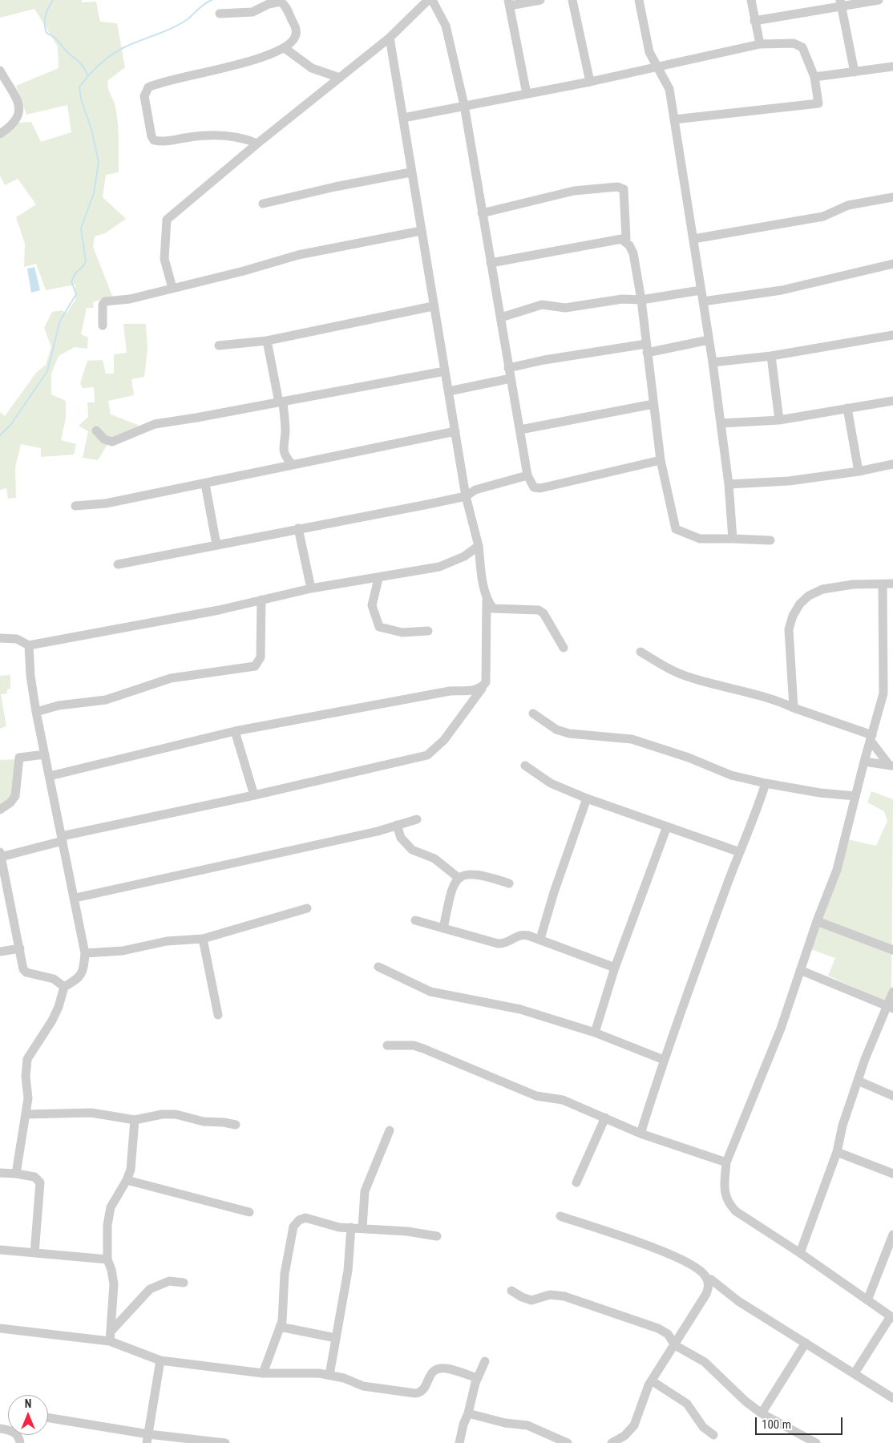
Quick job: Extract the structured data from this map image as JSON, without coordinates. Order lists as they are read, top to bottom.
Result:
{
  "scale_bar": "100 m",
  "north": "top"
}
